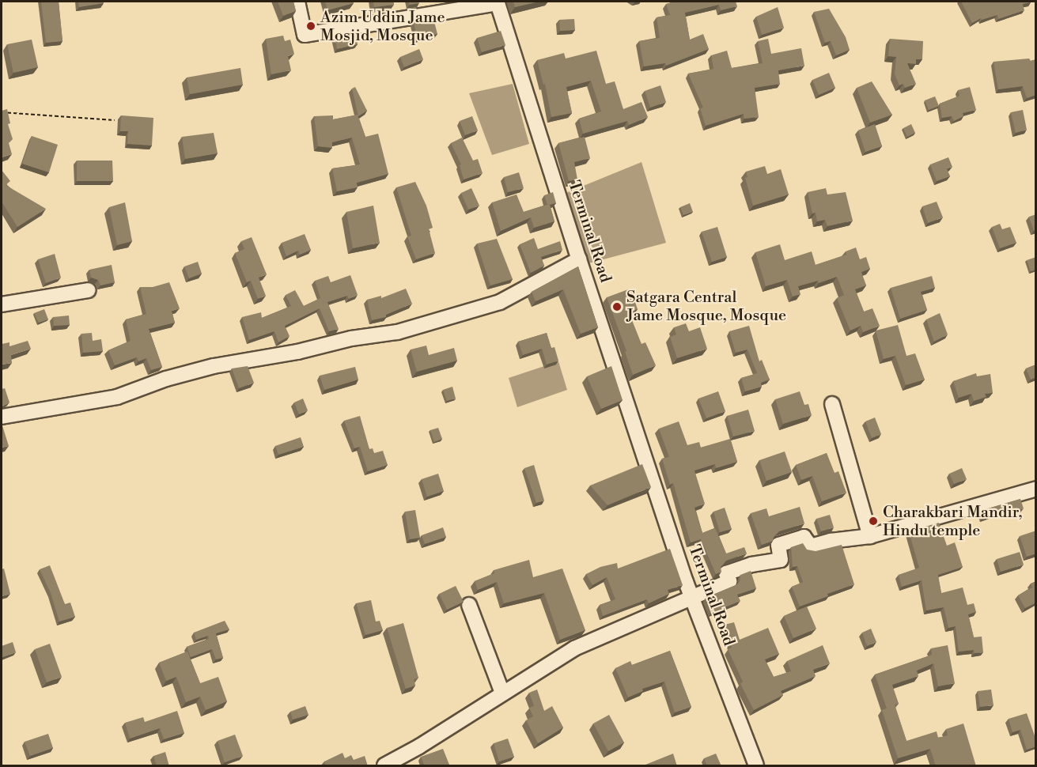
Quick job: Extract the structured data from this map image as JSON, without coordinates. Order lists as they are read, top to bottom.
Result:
{
  "streets": {
    "street": ["Terminal Road"]
  },
  "places": ["Azim Uddin Jame Mosjid, Mosque", "Satgara Central Jame Mosque, Mosque", "Charakbari Mandir, Hindu temple"]
}
